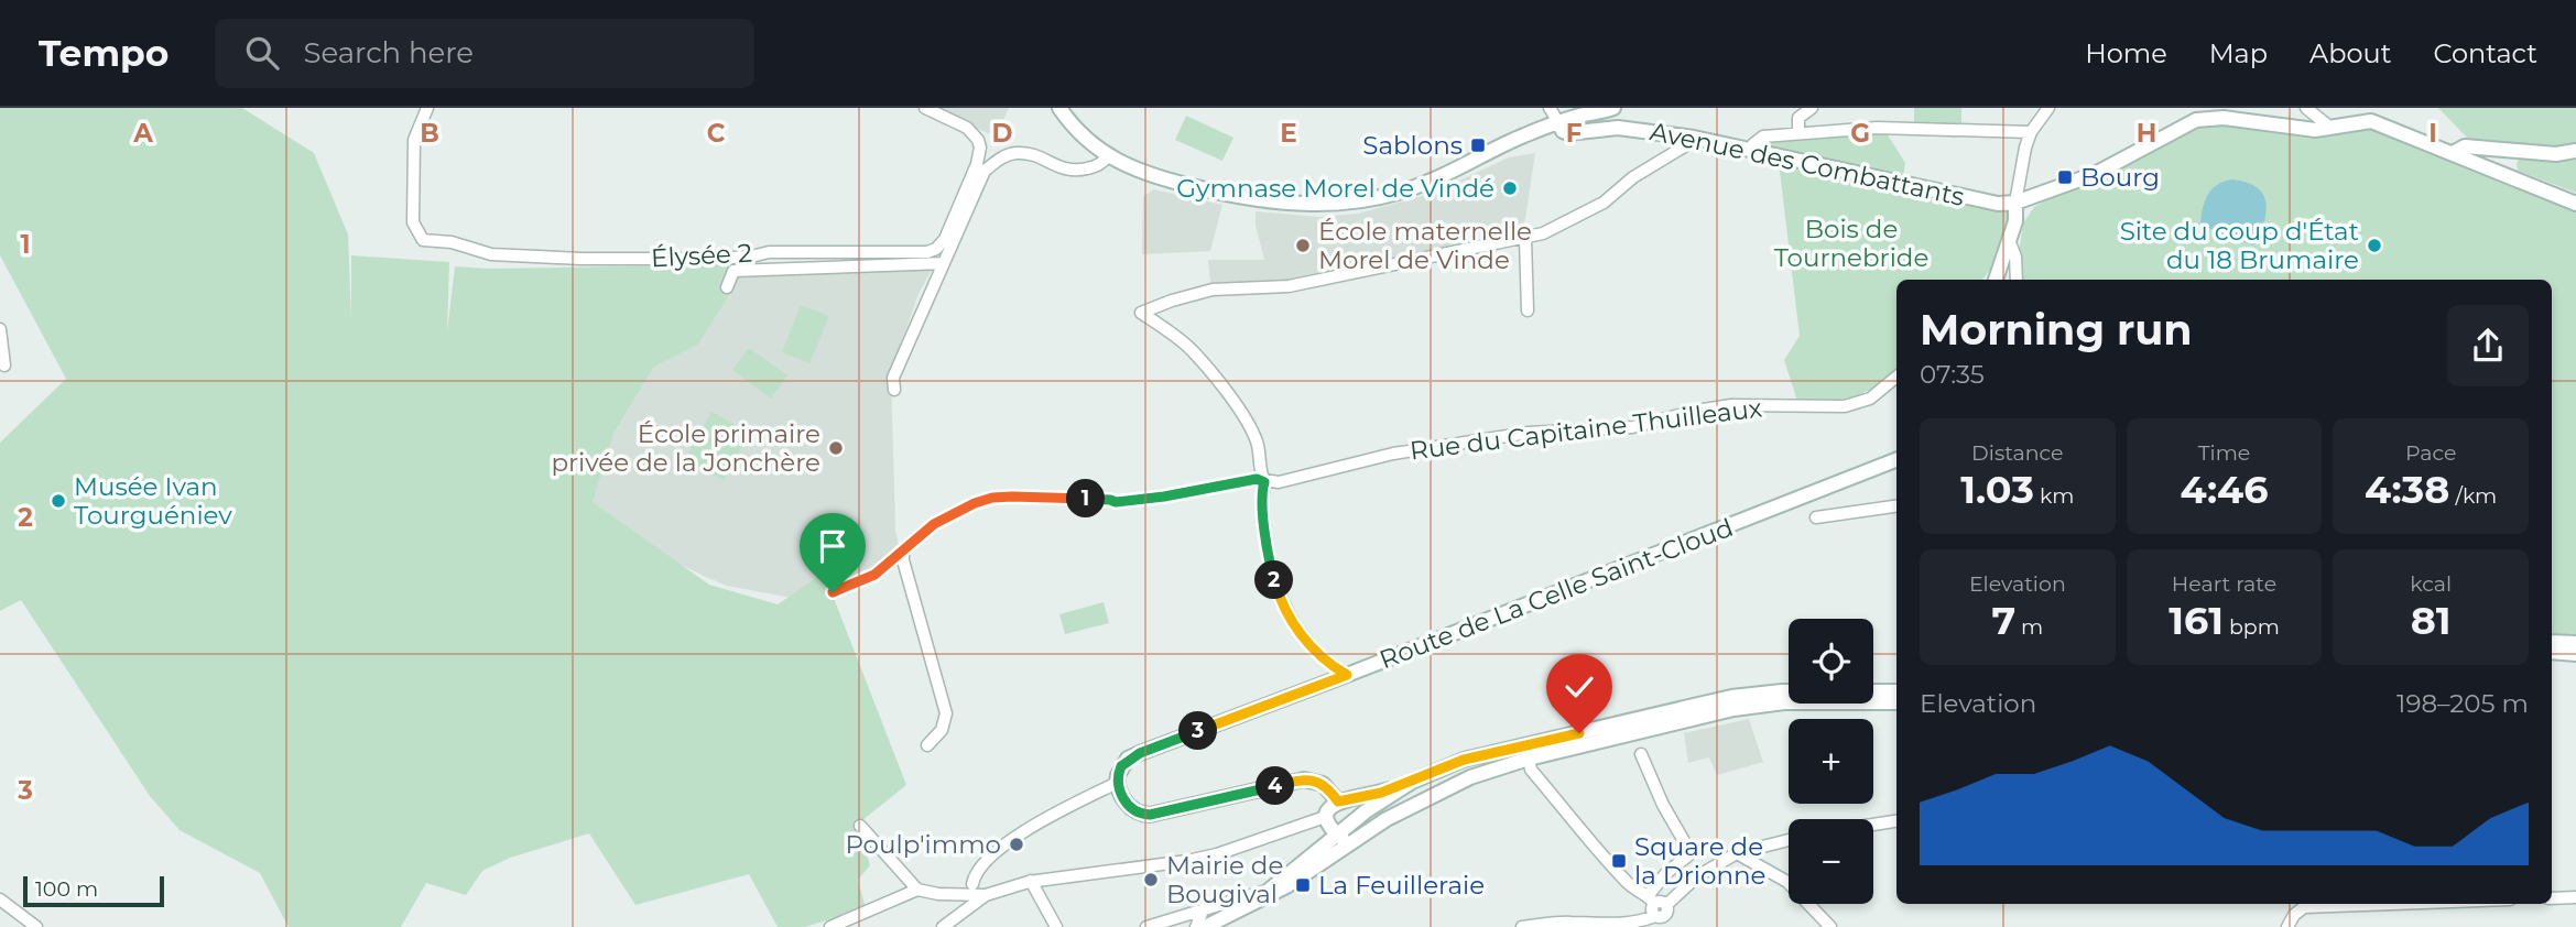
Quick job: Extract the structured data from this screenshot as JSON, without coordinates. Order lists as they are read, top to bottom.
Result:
{
  "streets": {
    "street": [
      "Avenue des Combattants",
      "Élysée 2",
      "Rue du Capitaine Thuilleaux",
      "Route de La Celle Saint-Cloud"
    ]
  },
  "parks": ["Bois de Tournebride"],
  "places": {
    "transit": [
      "Sablons",
      "Bourg",
      "Square de la Drionne",
      "La Feuilleraie"
    ],
    "other": [
      "Gymnase Morel de Vindé",
      "École maternelle Morel de Vinde",
      "Site du coup d'État du 18 Brumaire",
      "École primaire privée de la Jonchère",
      "Musée Ivan Tourguéniev",
      "Poulp'immo",
      "Mairie de Bougival"
    ]
  },
  "scale_bar": "100 m",
  "page": {
    "header": "Tempo",
    "search": "Search here",
    "nav": [
      "Home",
      "Map",
      "About",
      "Contact"
    ],
    "heading": ["Morning run", "07:35"],
    "stats": [
      ["Distance", "1.03 km"],
      ["Time", "4:46"],
      ["Pace", "4:38 /km"],
      ["Elevation", "7 m"],
      ["Heart rate", "161 bpm"],
      ["kcal", "81"]
    ],
    "pins": [
      "1",
      "2",
      "3",
      "4"
    ],
    "map_buttons": ["+", "−"],
    "chart": ["Elevation", "198–205 m"],
    "scale": "100 m"
  },
  "grid": {
    "columns": [
      "A",
      "B",
      "C",
      "D",
      "E",
      "F",
      "G",
      "H",
      "I"
    ],
    "rows": ["1", "2", "3"]
  }
}
